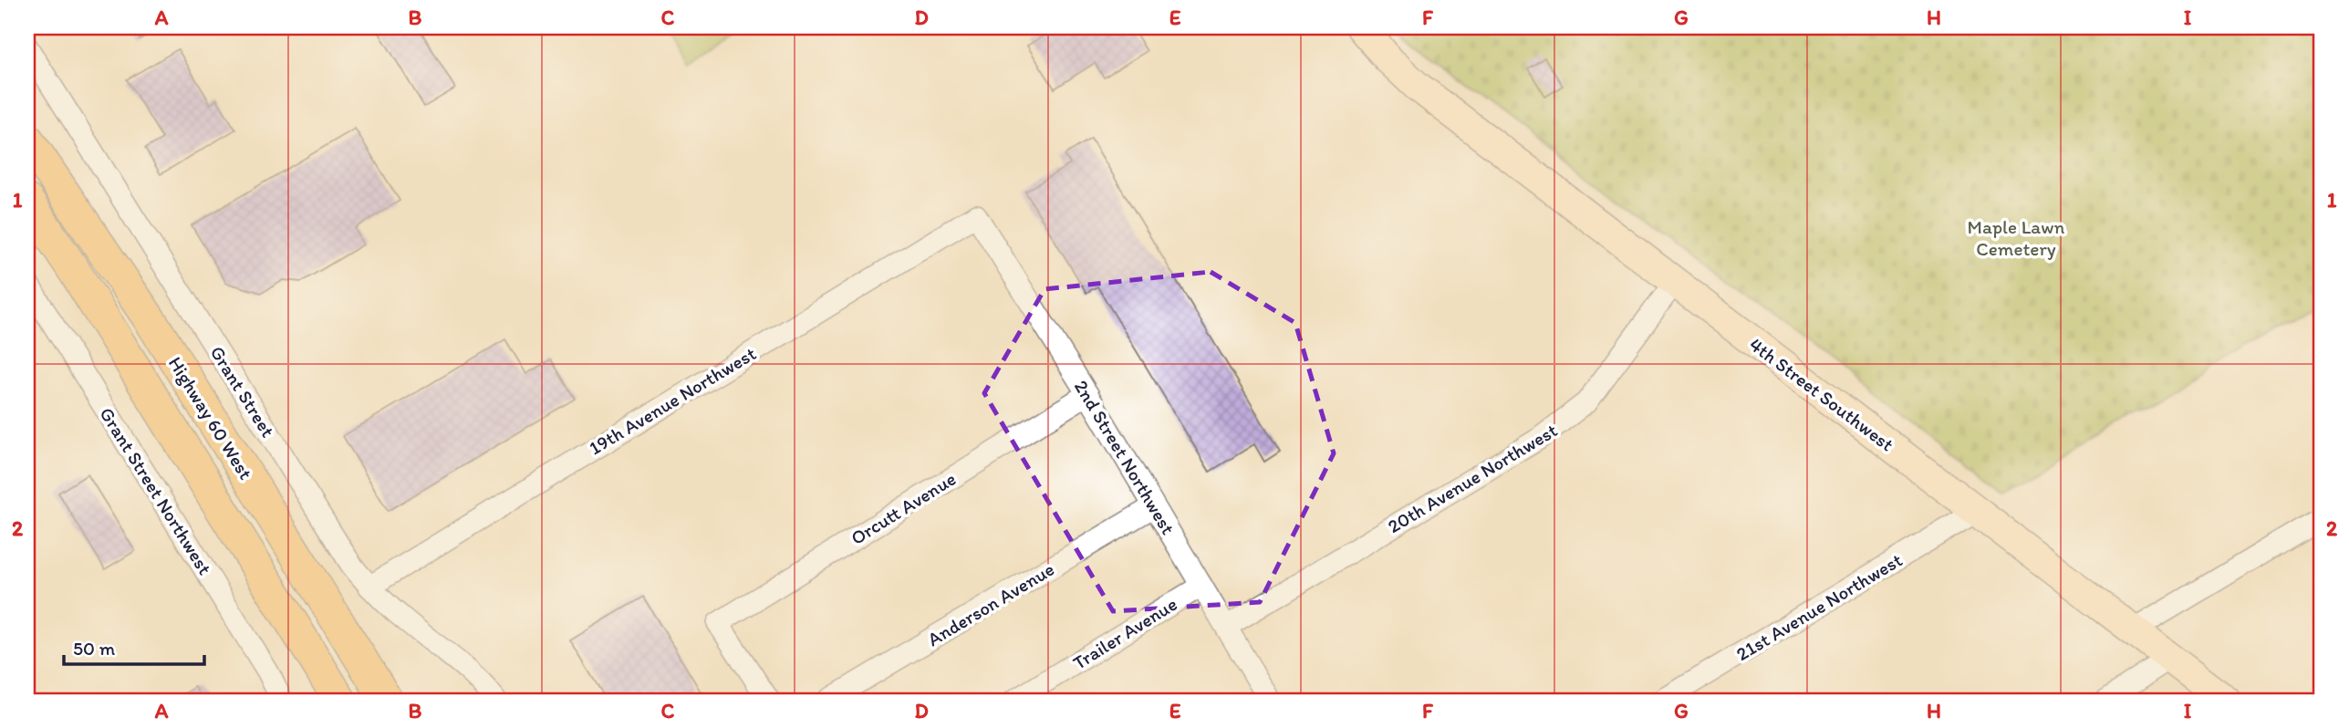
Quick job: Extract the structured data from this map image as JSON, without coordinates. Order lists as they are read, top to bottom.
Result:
{
  "streets": {
    "main road": ["Highway 60 West"],
    "street": [
      "Grant Street",
      "4th Street Southwest",
      "19th Avenue Northwest",
      "2nd Street Northwest",
      "20th Avenue Northwest",
      "Grant Street Northwest",
      "Orcutt Avenue",
      "Anderson Avenue",
      "21st Avenue Northwest",
      "Trailer Avenue"
    ]
  },
  "crossings": [
    ["Grant Street", "19th Avenue Northwest"],
    ["4th Street Southwest", "20th Avenue Northwest"],
    ["4th Street Southwest", "21st Avenue Northwest"],
    ["19th Avenue Northwest", "2nd Street Northwest"],
    ["2nd Street Northwest", "20th Avenue Northwest"],
    ["2nd Street Northwest", "Orcutt Avenue"],
    ["2nd Street Northwest", "Anderson Avenue"],
    ["2nd Street Northwest", "Trailer Avenue"]
  ],
  "parks": ["Maple Lawn Cemetery"],
  "scale_bar": "50 m",
  "grid": {
    "columns": [
      "A",
      "B",
      "C",
      "D",
      "E",
      "F",
      "G",
      "H",
      "I"
    ],
    "rows": ["1", "2"]
  }
}
